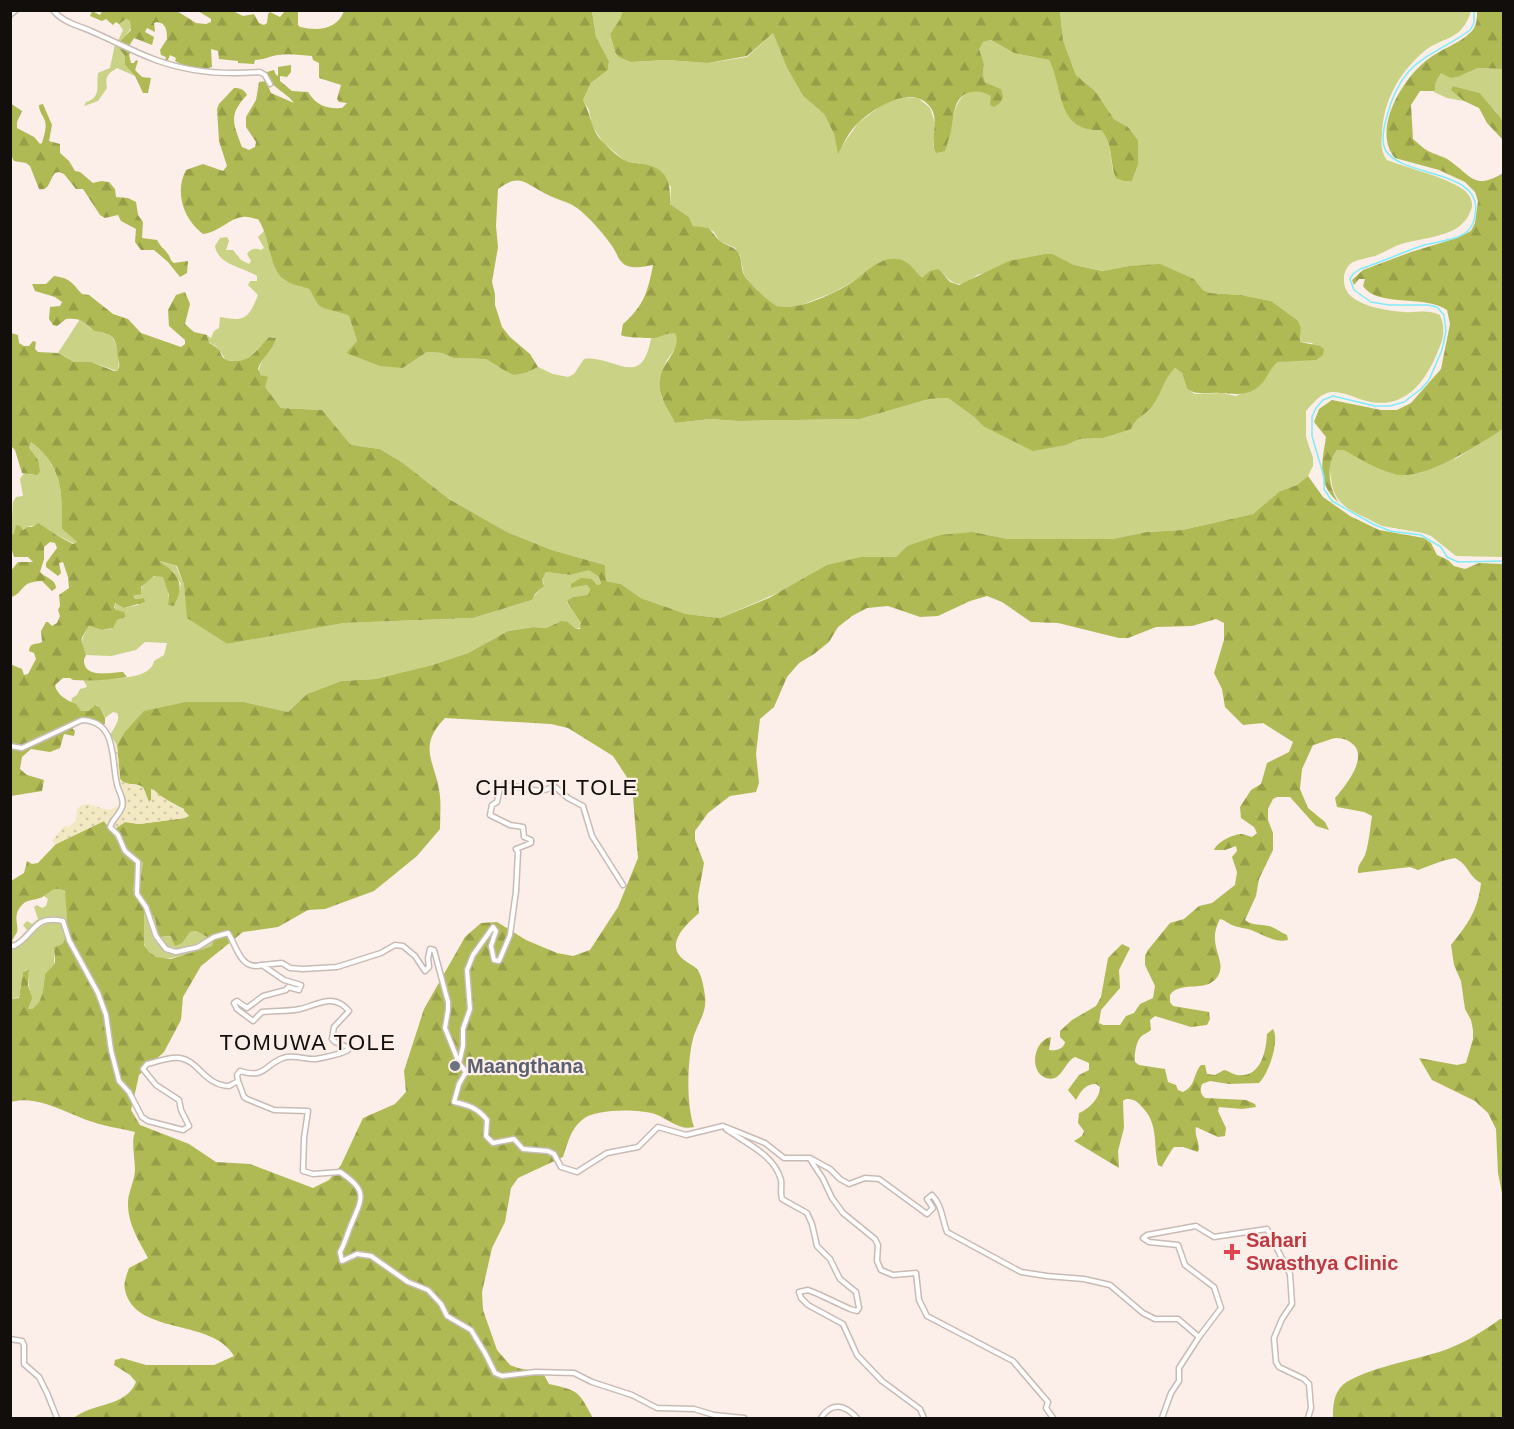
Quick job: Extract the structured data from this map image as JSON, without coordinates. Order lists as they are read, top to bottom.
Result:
{
  "districts": ["CHHOTI TOLE", "TOMUWA TOLE"],
  "places": {
    "other": ["Maangthana"],
    "health": ["Sahari Swasthya Clinic"]
  }
}
